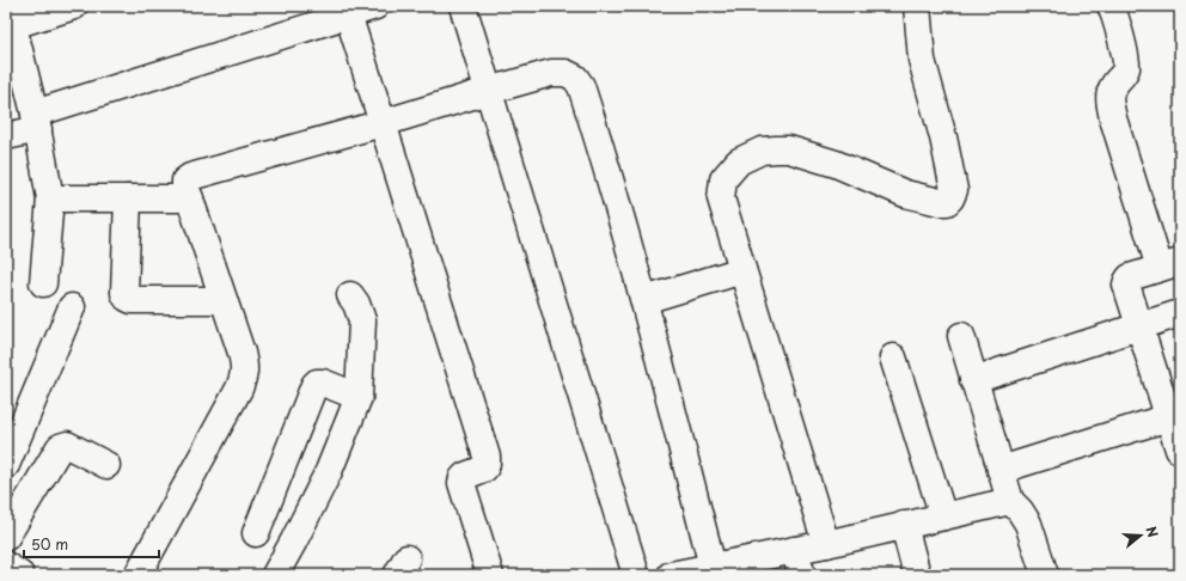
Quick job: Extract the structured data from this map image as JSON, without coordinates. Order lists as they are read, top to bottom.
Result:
{
  "scale_bar": "50 m",
  "north": "right"
}
